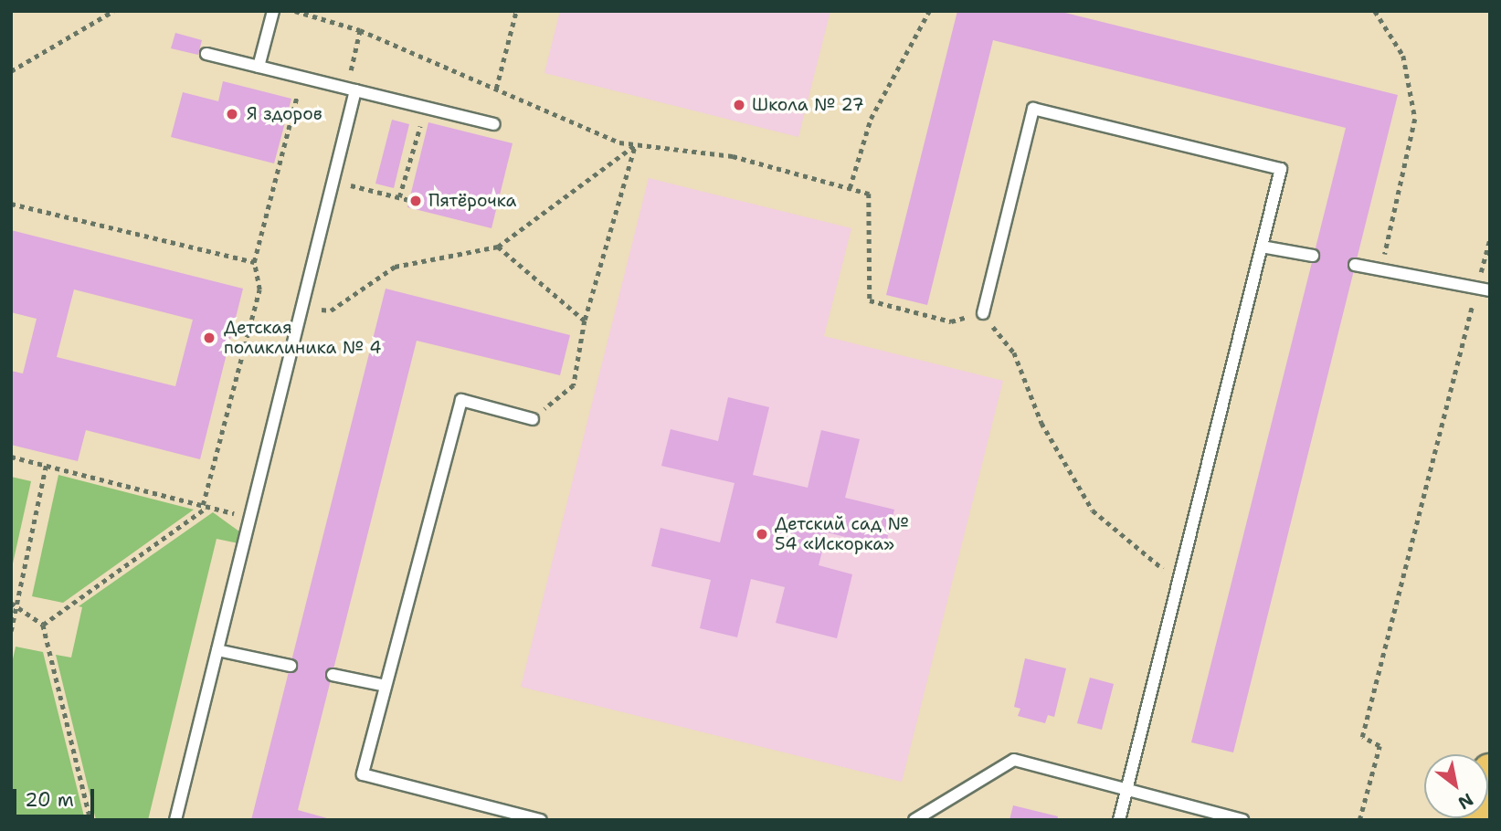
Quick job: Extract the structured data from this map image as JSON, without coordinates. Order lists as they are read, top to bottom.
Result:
{
  "places": [
    "Школа № 27",
    "Я здоров",
    "Пятёрочка",
    "Детская поликлиника № 4",
    "Детский сад № 54 «Искорка»"
  ],
  "scale_bar": "20 m",
  "north": "bottom right"
}
